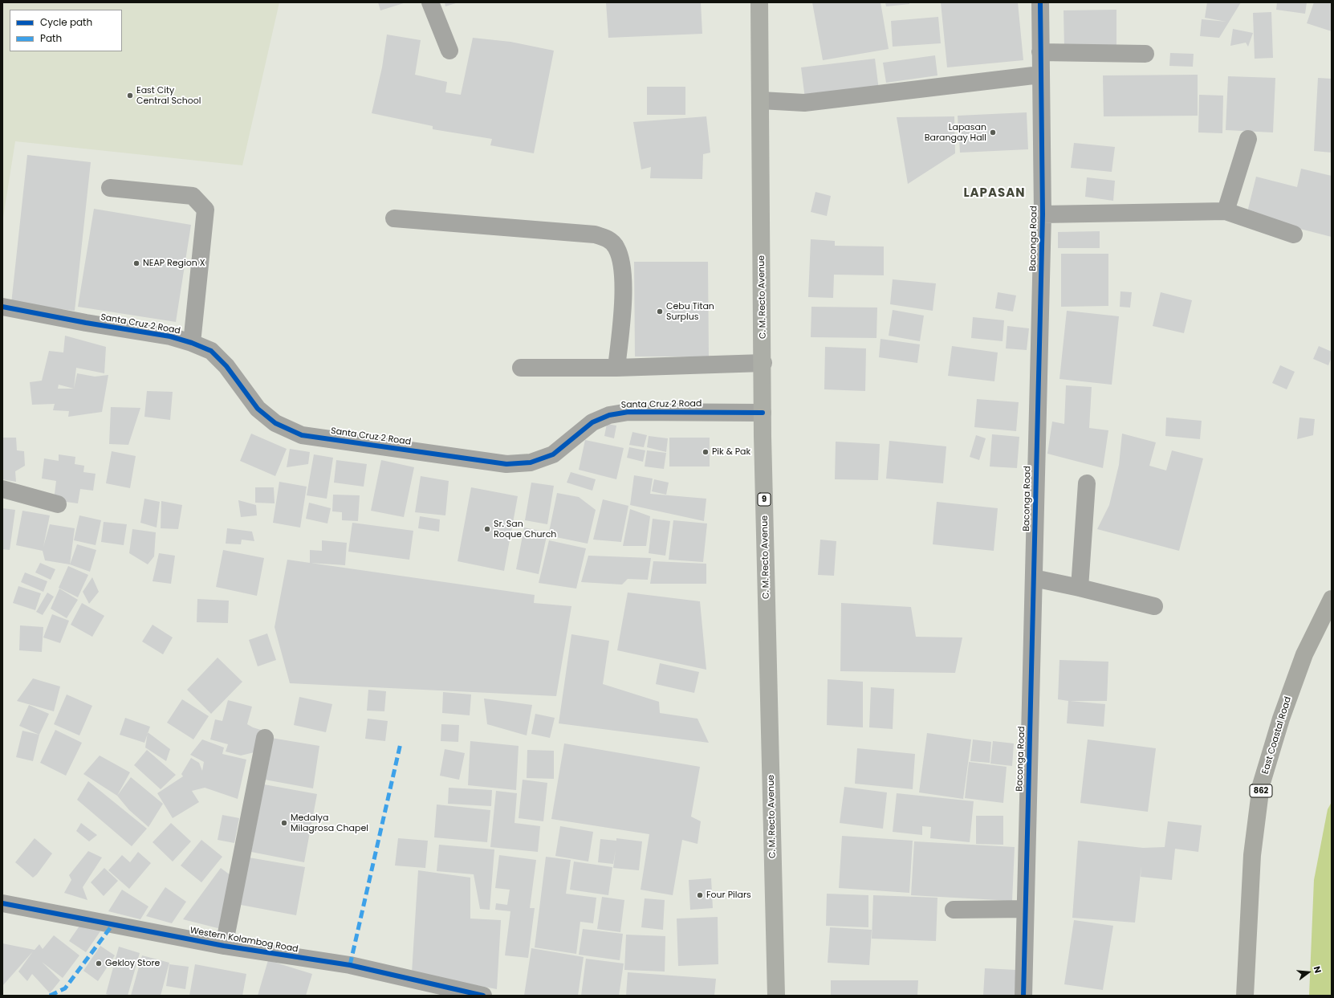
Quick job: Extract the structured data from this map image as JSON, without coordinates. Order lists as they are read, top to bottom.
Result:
{
  "streets": {
    "highway": ["C. M. Recto Avenue", "9"],
    "main road": ["East Coastal Road", "862"],
    "street": ["Baconga Road", "Santa Cruz 2 Road", "Western Kolambog Road"]
  },
  "crossings": [
    ["C. M. Recto Avenue", "Santa Cruz 2 Road"]
  ],
  "districts": ["LAPASAN"],
  "places": [
    "East City Central School",
    "Lapasan Barangay Hall",
    "NEAP Region X",
    "Cebu Titan Surplus",
    "Pik & Pak",
    "Sr. San Roque Church",
    "Medalya Milagrosa Chapel",
    "Four Pilars",
    "Gekloy Store"
  ],
  "legend": ["Cycle path", "Path"],
  "north": "right"
}
